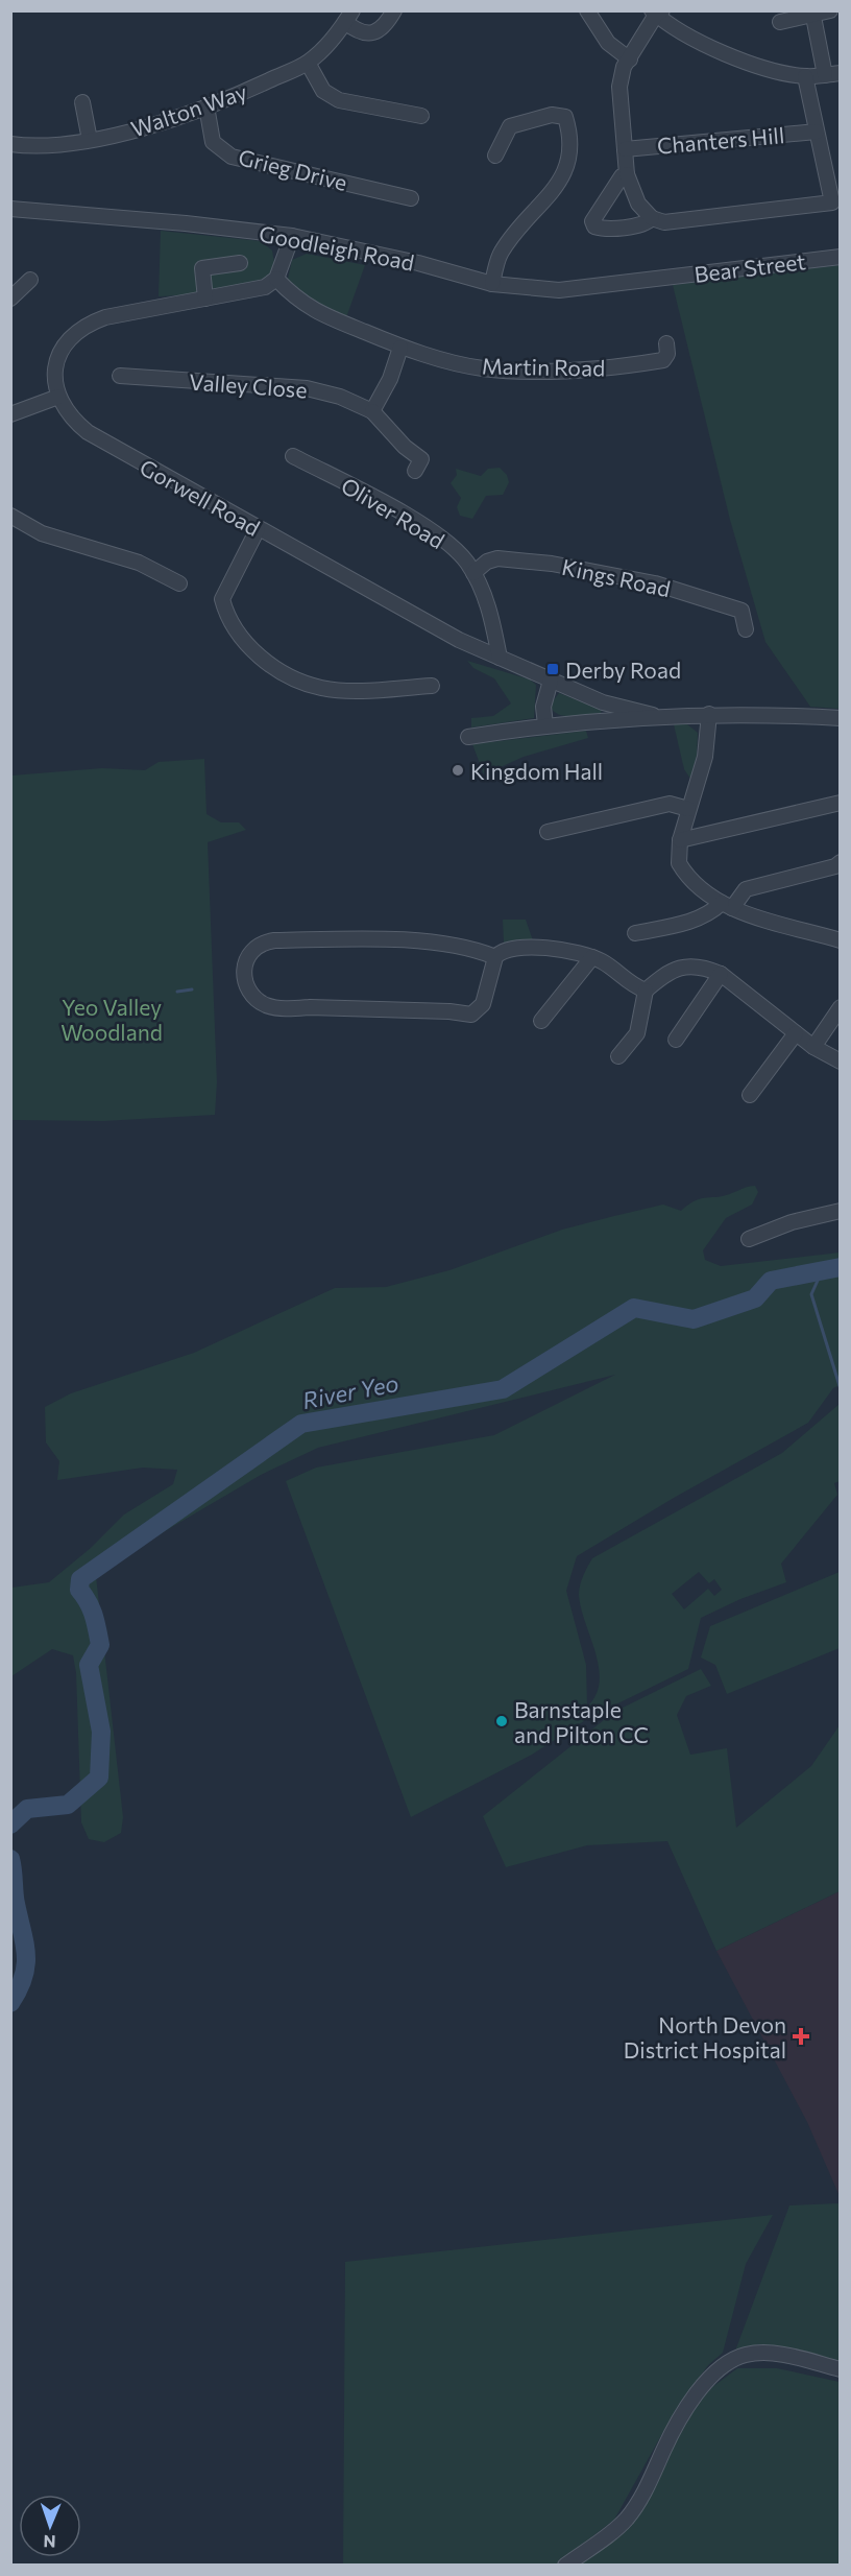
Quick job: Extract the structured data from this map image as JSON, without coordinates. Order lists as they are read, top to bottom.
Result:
{
  "streets": {
    "street": [
      "Walton Way",
      "Chanters Hill",
      "Grieg Drive",
      "Goodleigh Road",
      "Bear Street",
      "Martin Road",
      "Valley Close",
      "Gorwell Road",
      "Oliver Road",
      "Kings Road"
    ]
  },
  "crossings": [
    ["Walton Way", "Grieg Drive"],
    ["Goodleigh Road", "Bear Street"],
    ["Gorwell Road", "Oliver Road"],
    ["Oliver Road", "Kings Road"]
  ],
  "water": ["River Yeo"],
  "parks": ["Yeo Valley Woodland"],
  "places": {
    "transit": ["Derby Road"],
    "other": ["Kingdom Hall", "Barnstaple and Pilton CC"],
    "health": ["North Devon District Hospital"]
  },
  "north": "bottom"
}
